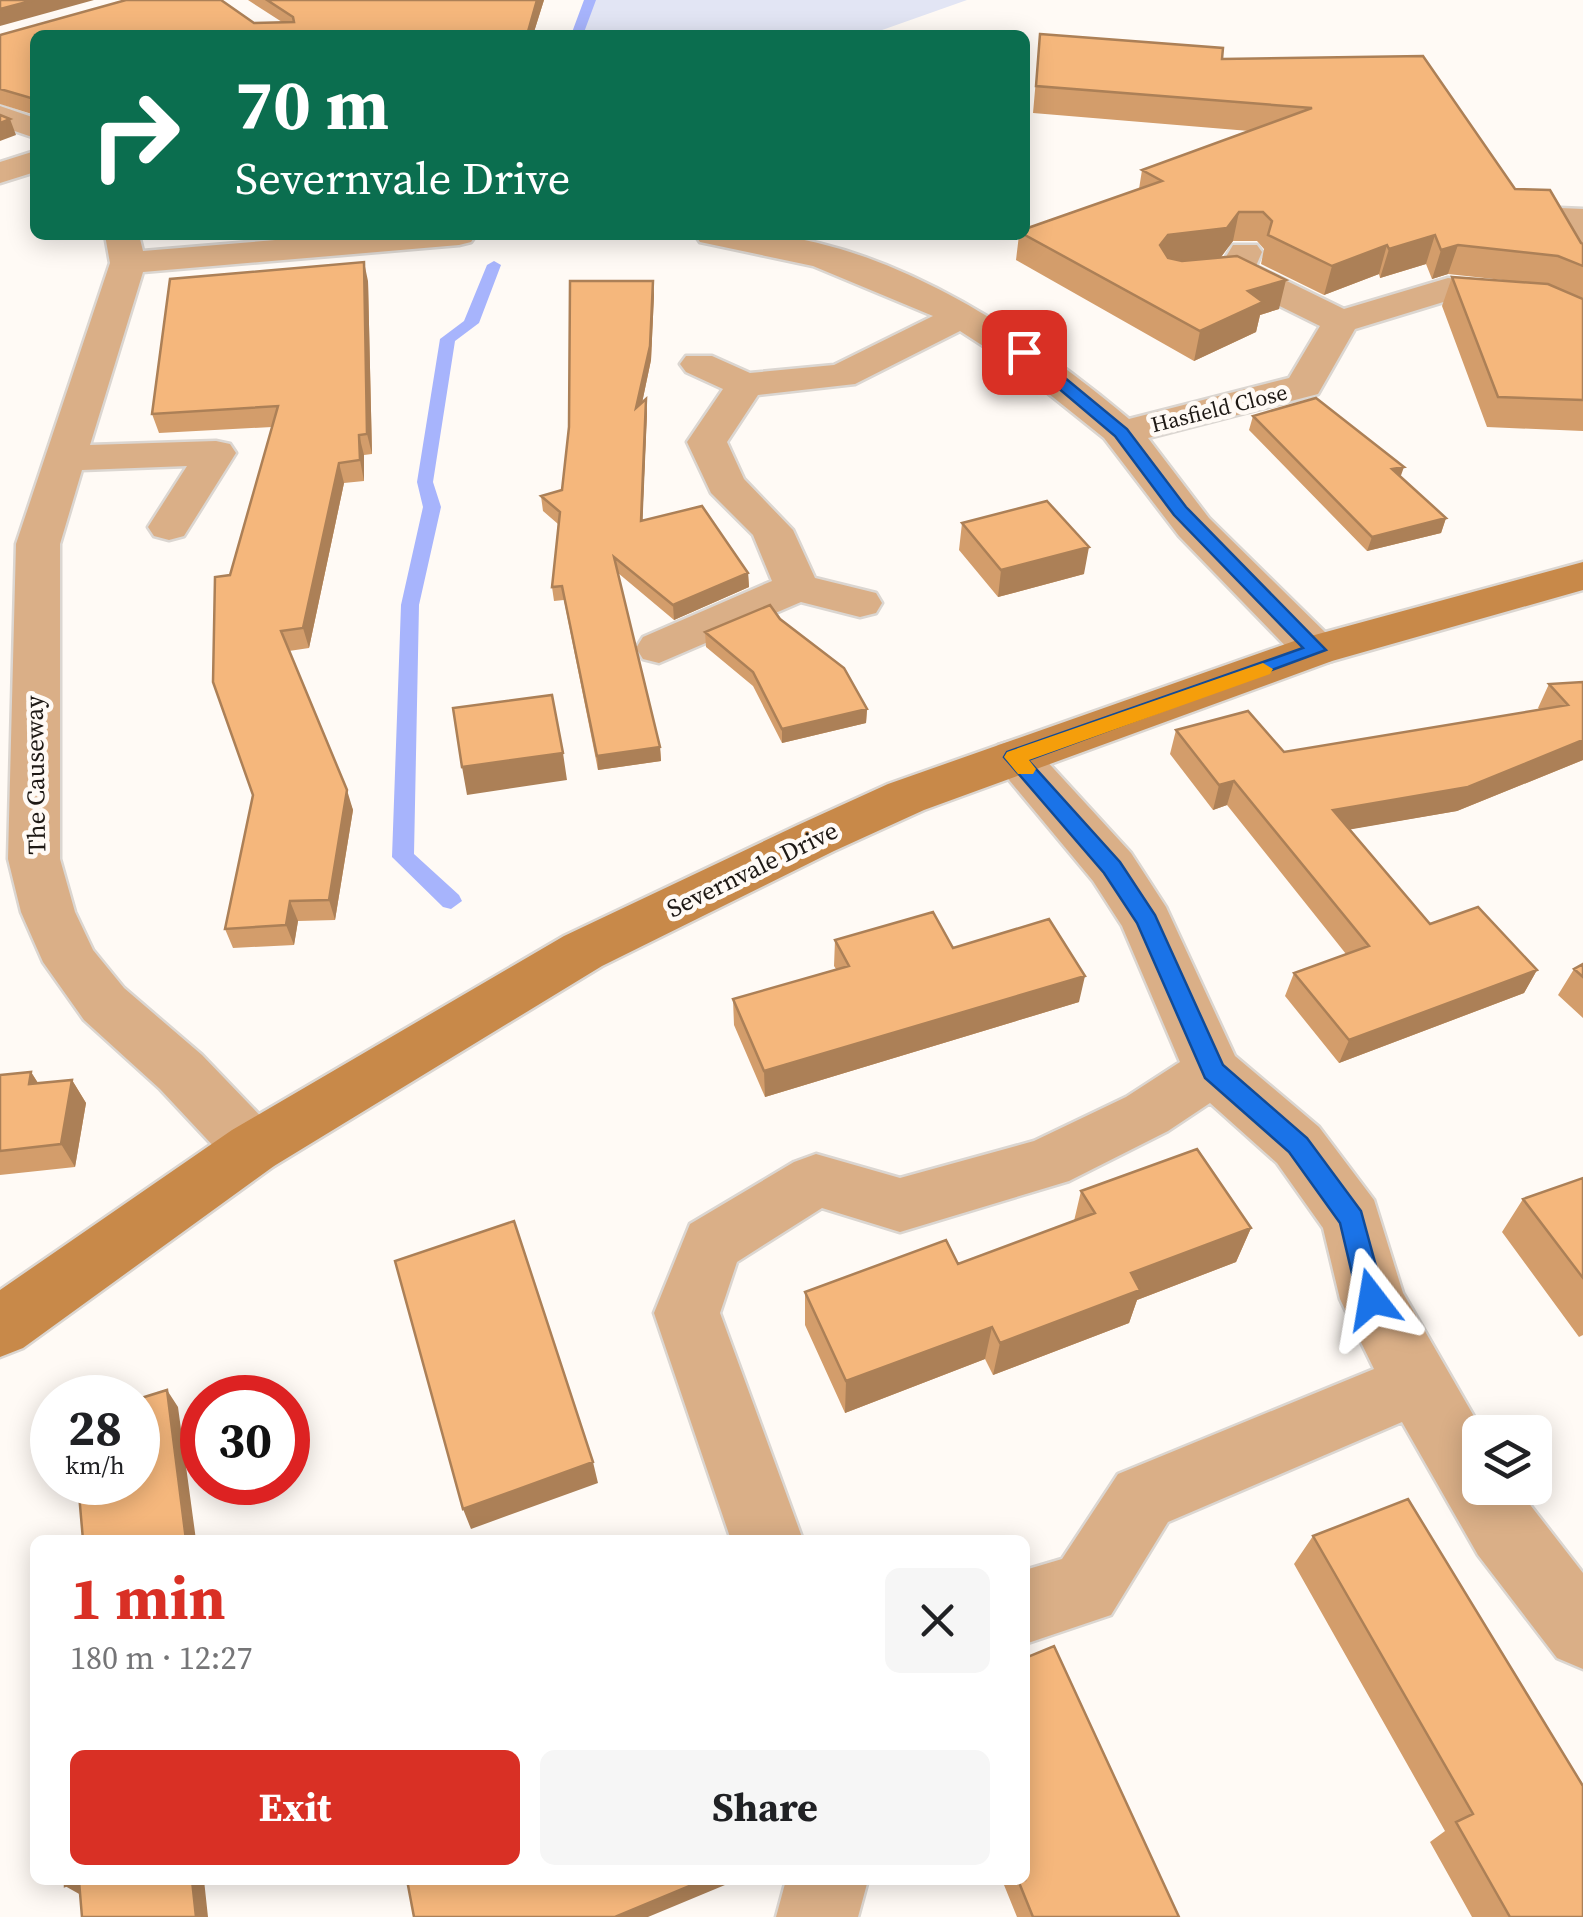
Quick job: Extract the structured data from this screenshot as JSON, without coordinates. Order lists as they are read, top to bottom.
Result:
{
  "streets": {
    "street": ["Hasfield Close", "The Causeway", "Severnvale Drive"]
  },
  "crossings": [
    ["The Causeway", "Severnvale Drive"]
  ],
  "page": {
    "turn": ["70 m", "Severnvale Drive"],
    "speed": "28 km/h",
    "limit": "30",
    "heading": ["1 min", "180 m · 12:27"],
    "buttons": ["Exit", "Share"]
  }
}
